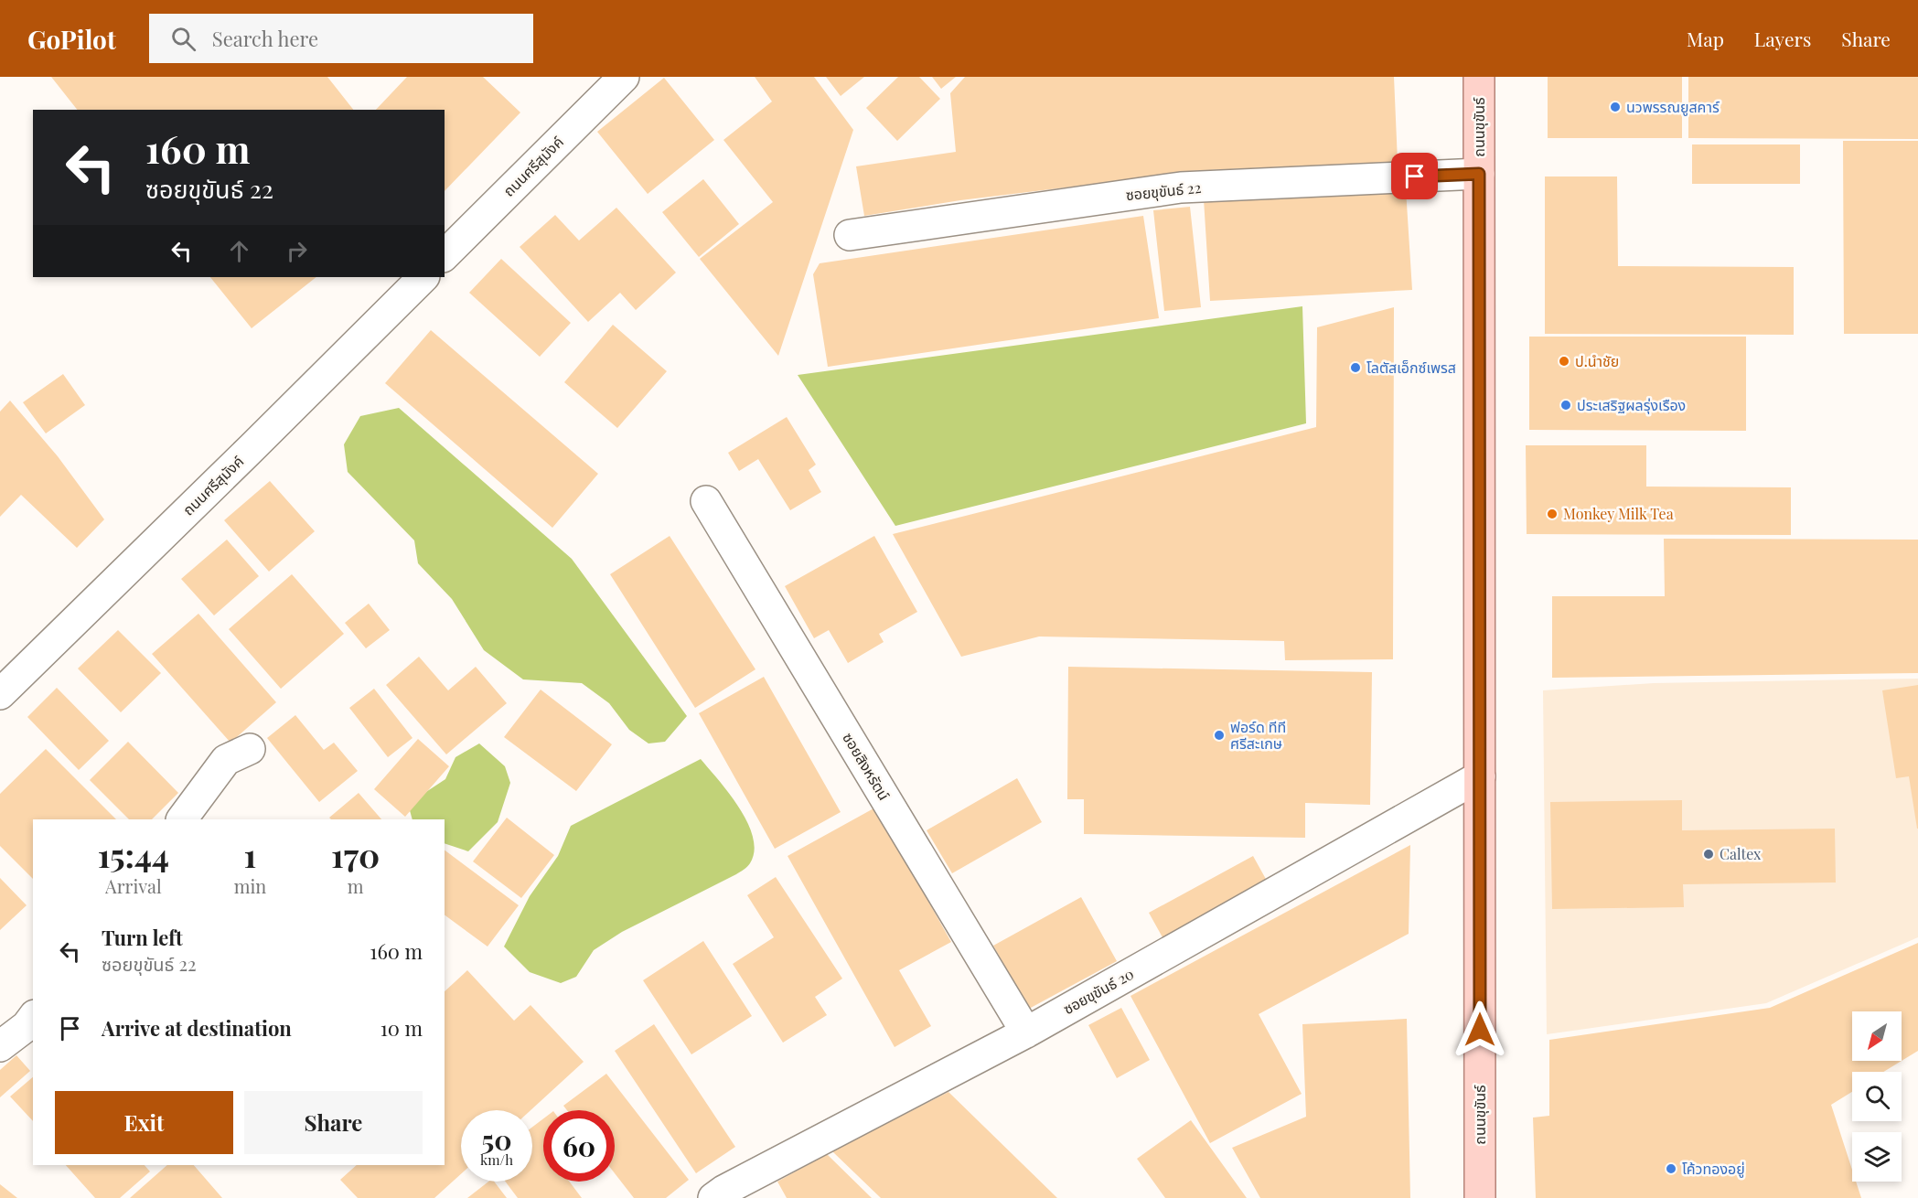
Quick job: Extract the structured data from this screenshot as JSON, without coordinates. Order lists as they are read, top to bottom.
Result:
{
  "streets": {
    "main road": ["ถนนขุขันธ์"],
    "street": [
      "ถนนศรีสุมังค์",
      "ซอยขุขันธ์ 22",
      "ซอยสิงหรัตน์",
      "ซอยขุขันธ์ 20"
    ]
  },
  "crossings": [
    ["ถนนขุขันธ์", "ซอยขุขันธ์ 22"],
    ["ถนนขุขันธ์", "ซอยขุขันธ์ 20"],
    ["ซอยสิงหรัตน์", "ซอยขุขันธ์ 20"]
  ],
  "places": [
    "นวพรรณยูสคาร์",
    "ป.นำชัย",
    "โลตัสเอ็กซ์เพรส",
    "ประเสริฐผลรุ่งเรือง",
    "Monkey Milk Tea",
    "ฟอร์ด ทีที ศรีสะเกษ",
    "Caltex",
    "โค้วทองอยู่"
  ],
  "north": "bottom left",
  "page": {
    "header": "GoPilot",
    "search": "Search here",
    "nav": ["Map", "Layers", "Share"],
    "turn": ["160 m", "ซอยขุขันธ์ 22"],
    "eta": [
      "15:44",
      "Arrival",
      "1",
      "min",
      "170",
      "m"
    ],
    "list": [
      {
        "name": "Turn left",
        "note": "ซอยขุขันธ์ 22",
        "value": "160 m"
      },
      {
        "name": "Arrive at destination",
        "value": "10 m"
      }
    ],
    "buttons": ["Exit", "Share"],
    "speed": "50 km/h",
    "limit": "60"
  }
}
